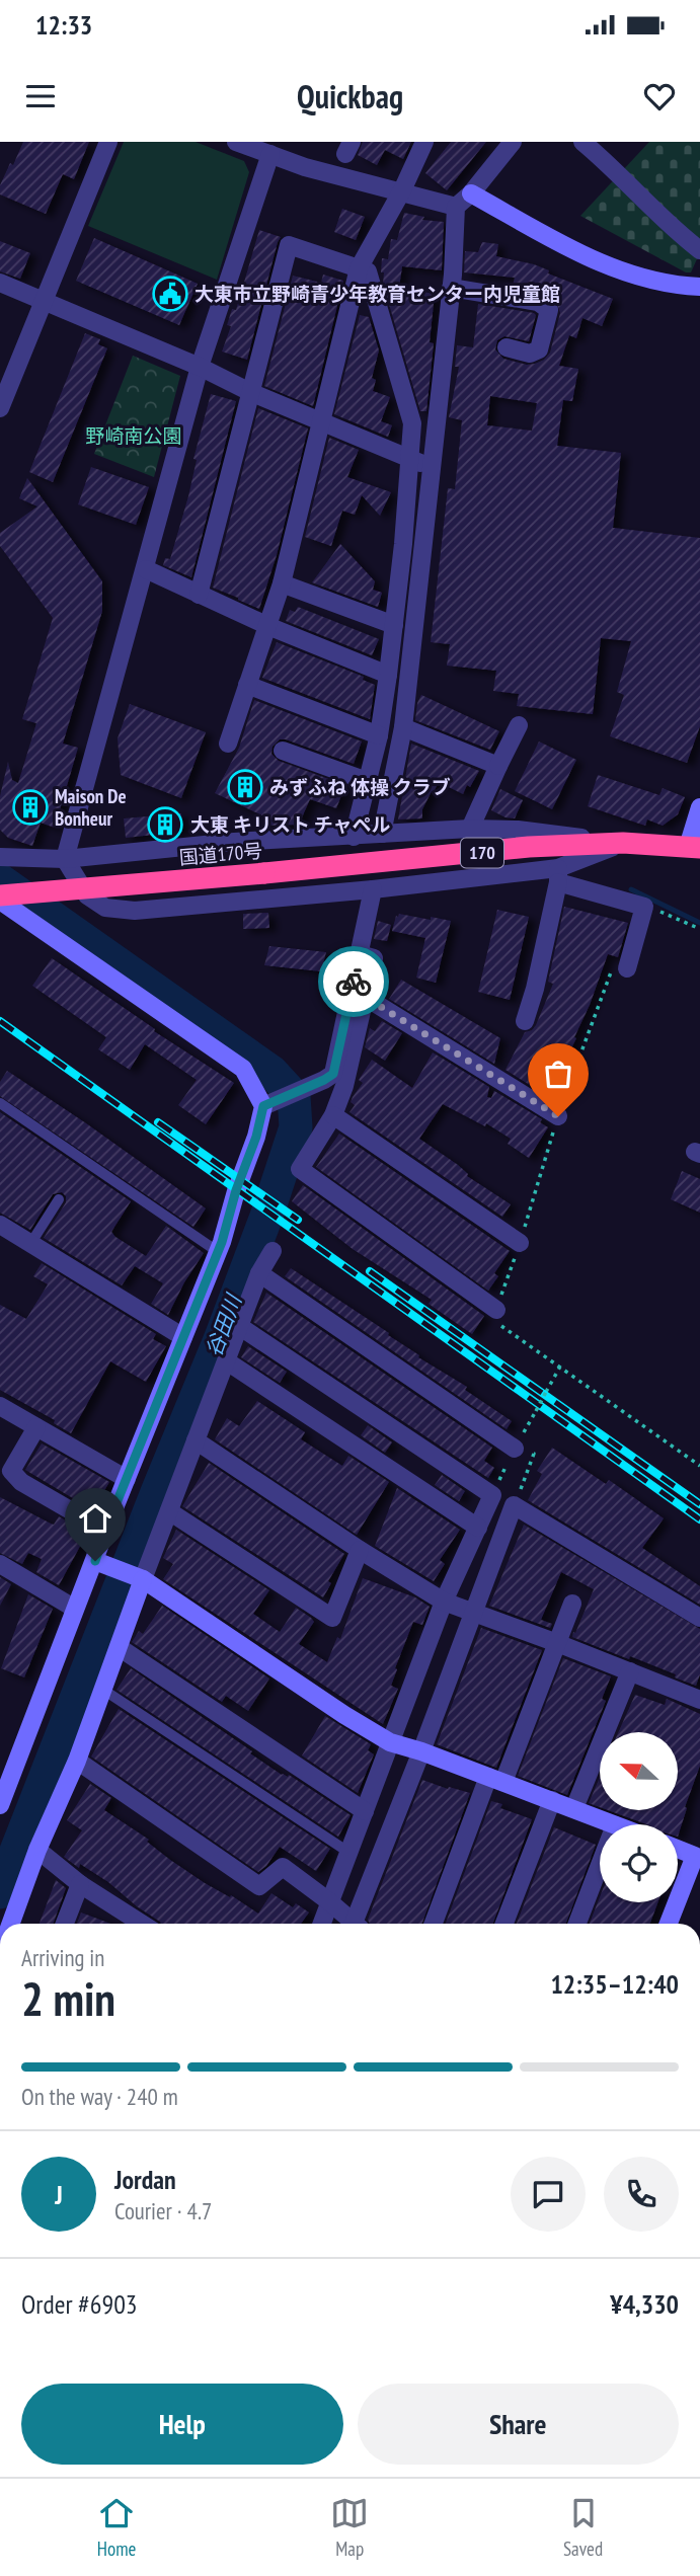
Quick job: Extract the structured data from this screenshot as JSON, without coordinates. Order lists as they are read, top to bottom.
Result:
{
  "streets": {
    "highway": ["170", "国道170号"]
  },
  "water": ["谷田川"],
  "parks": ["野崎南公園"],
  "places": {
    "public building": ["大東市立野崎青少年教育センター内児童館"],
    "building": ["みずふね 体操 クラブ", "Maison De Bonheur", "大東 キリスト チャペル"]
  },
  "north": "left",
  "page": {
    "status": "12:33",
    "header": "Quickbag",
    "heading": ["2 min", "Arriving in", "12:35–12:40"],
    "panel": [
      "Jordan",
      "Courier · 4.7",
      "Order #6903",
      "¥4,330"
    ],
    "bar": "On the way · 240 m",
    "round": "J",
    "buttons": ["Help", "Share"],
    "tabs": ["Home", "Map", "Saved"]
  }
}
